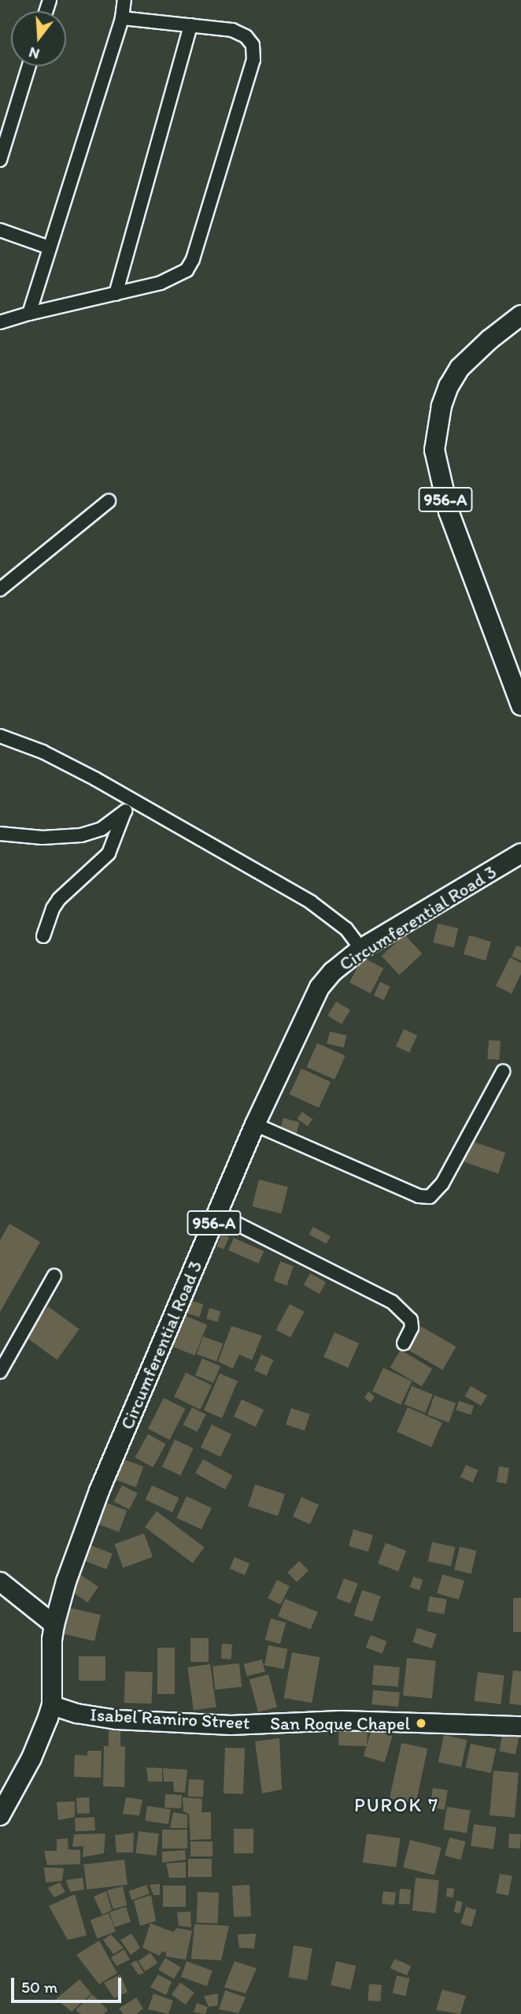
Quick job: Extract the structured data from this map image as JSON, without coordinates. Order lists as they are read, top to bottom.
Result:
{
  "streets": {
    "main road": ["956-A", "Circumferential Road 3"],
    "street": ["Isabel Ramiro Street"]
  },
  "crossings": [
    ["Circumferential Road 3", "Isabel Ramiro Street"]
  ],
  "districts": ["PUROK 7"],
  "places": ["San Roque Chapel"],
  "scale_bar": "50 m",
  "north": "bottom"
}
